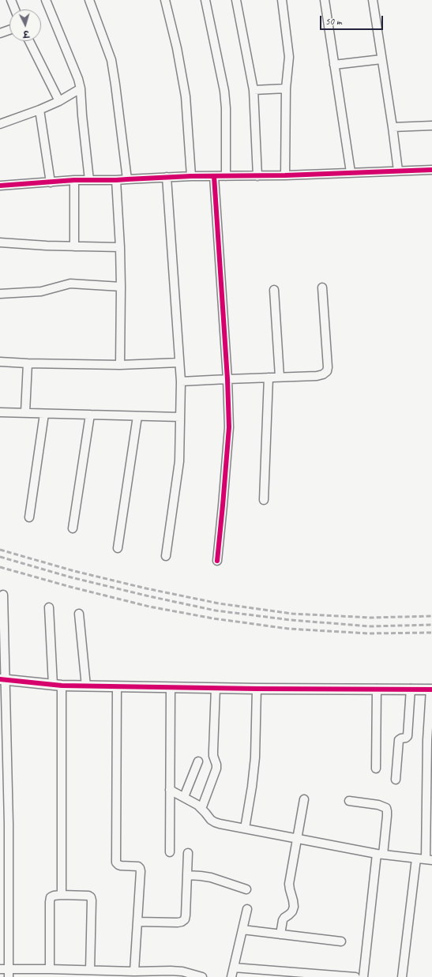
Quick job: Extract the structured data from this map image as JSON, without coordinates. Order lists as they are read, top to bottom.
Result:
{
  "scale_bar": "50 m",
  "north": "bottom"
}
